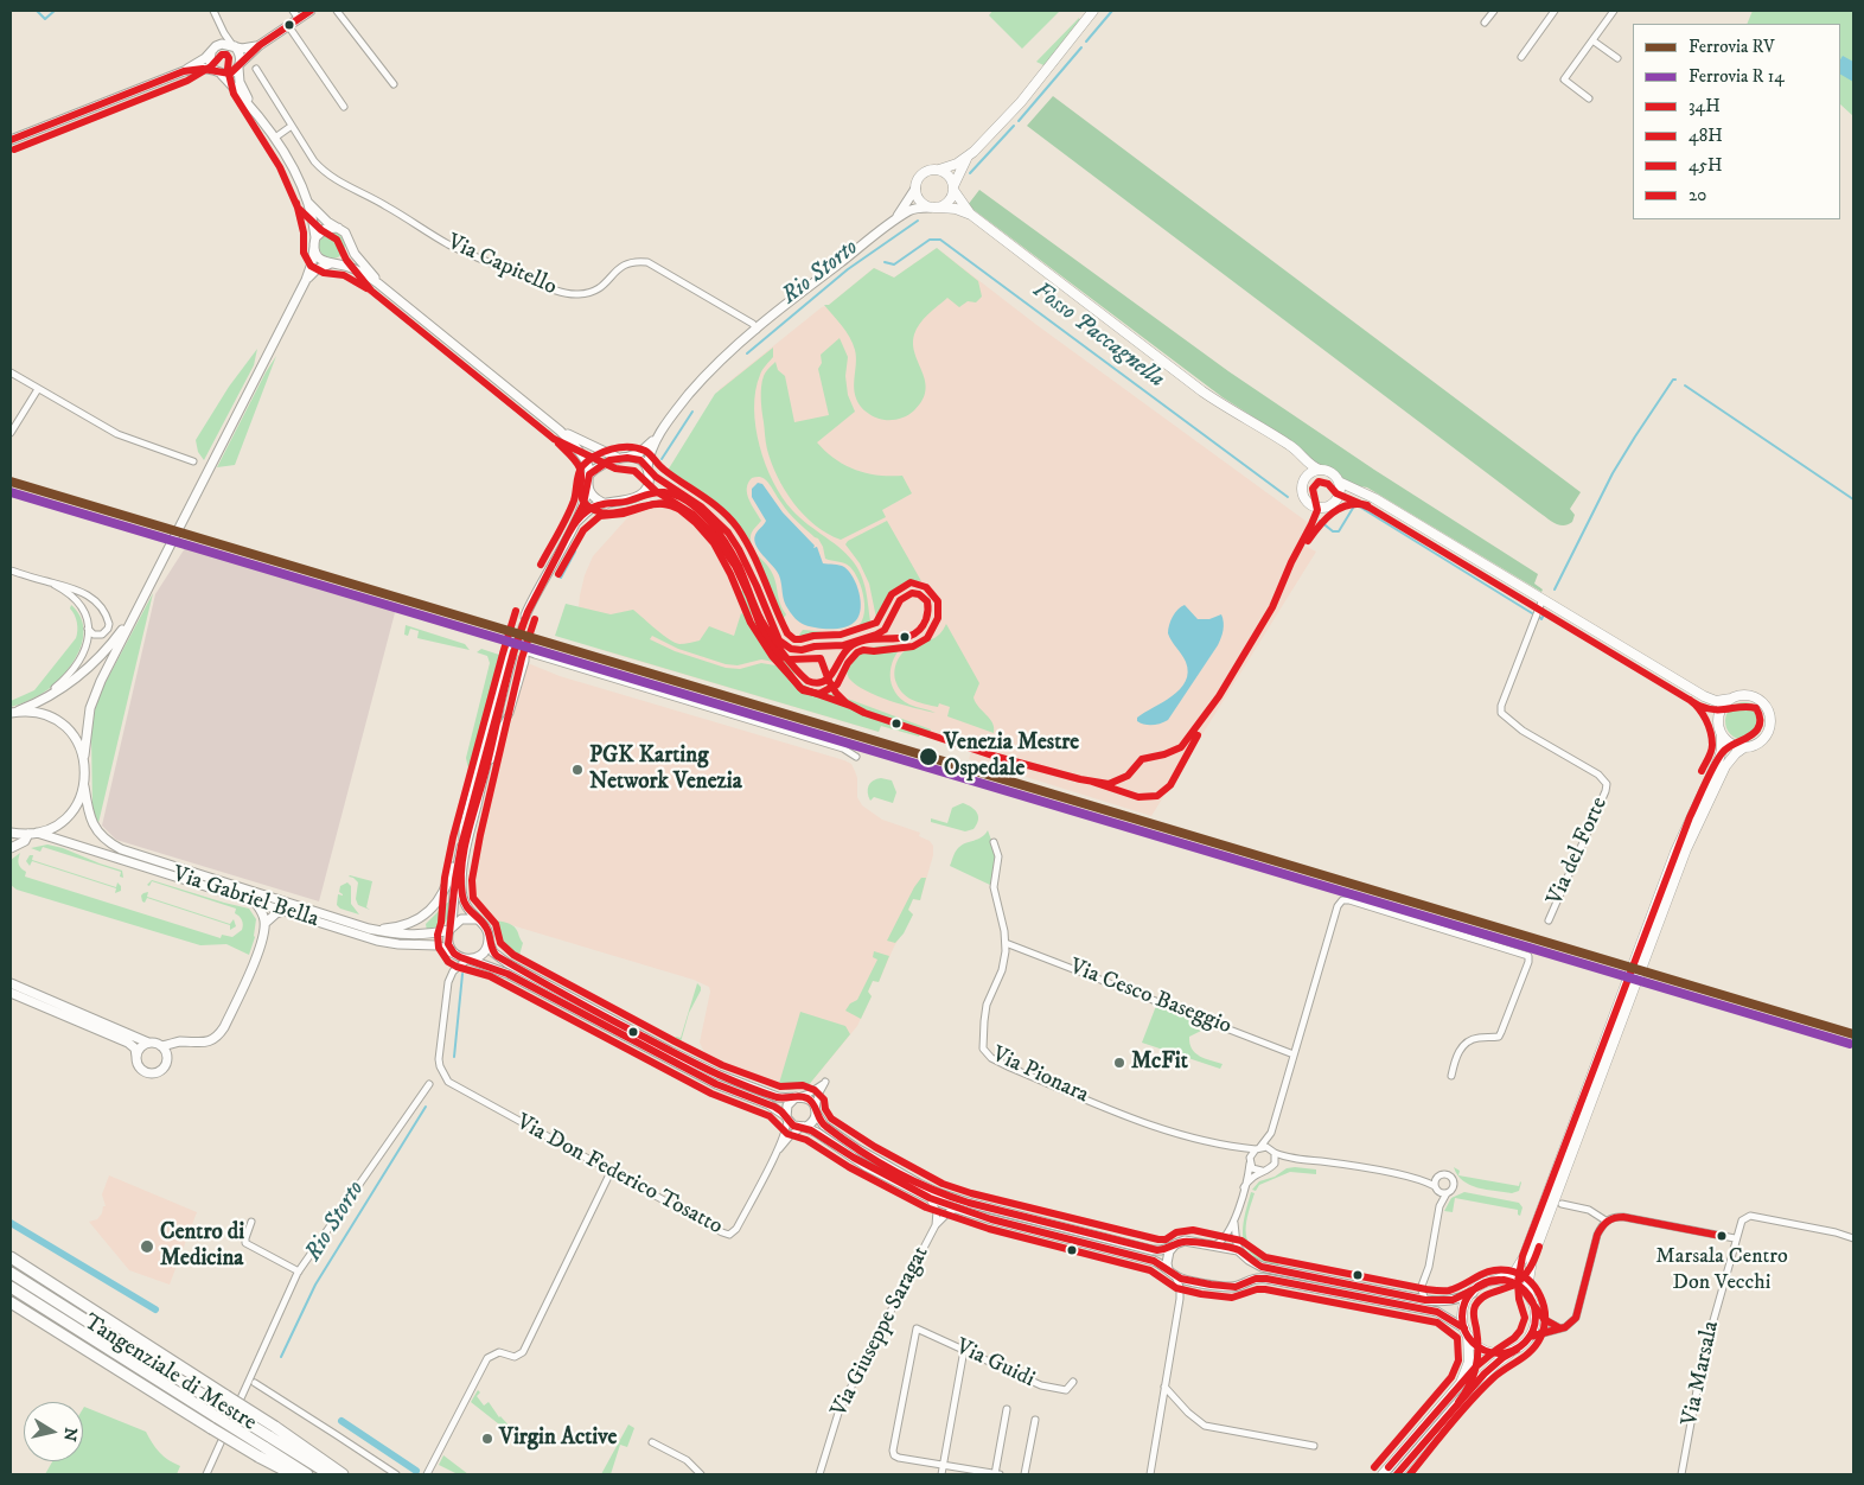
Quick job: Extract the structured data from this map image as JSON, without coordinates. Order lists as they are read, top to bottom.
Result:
{
  "streets": {
    "highway": ["Tangenziale di Mestre"],
    "street": [
      "Via Capitello",
      "Via del Forte",
      "Via Gabriel Bella",
      "Via Cesco Baseggio",
      "Via Pionara",
      "Via Don Federico Tosatto",
      "Via Giuseppe Saragat",
      "Via Guidi",
      "Via Marsala"
    ]
  },
  "crossings": [
    ["Via Gabriel Bella", "Via Don Federico Tosatto"],
    ["Via Cesco Baseggio", "Via Pionara"]
  ],
  "water": ["Rio Storto", "Fosso Paccagnella"],
  "places": [
    "Venezia Mestre Ospedale",
    "PGK Karting Network Venezia",
    "McFit",
    "Marsala Centro Don Vecchi",
    "Centro di Medicina",
    "Virgin Active"
  ],
  "lines": [
    "transit line 20",
    "transit line 48H",
    "transit line 45H",
    "transit line 34H",
    "rail line RV"
  ],
  "legend": [
    "Ferrovia RV",
    "Ferrovia R 14",
    "34H",
    "48H",
    "45H",
    "20"
  ],
  "north": "right"
}
